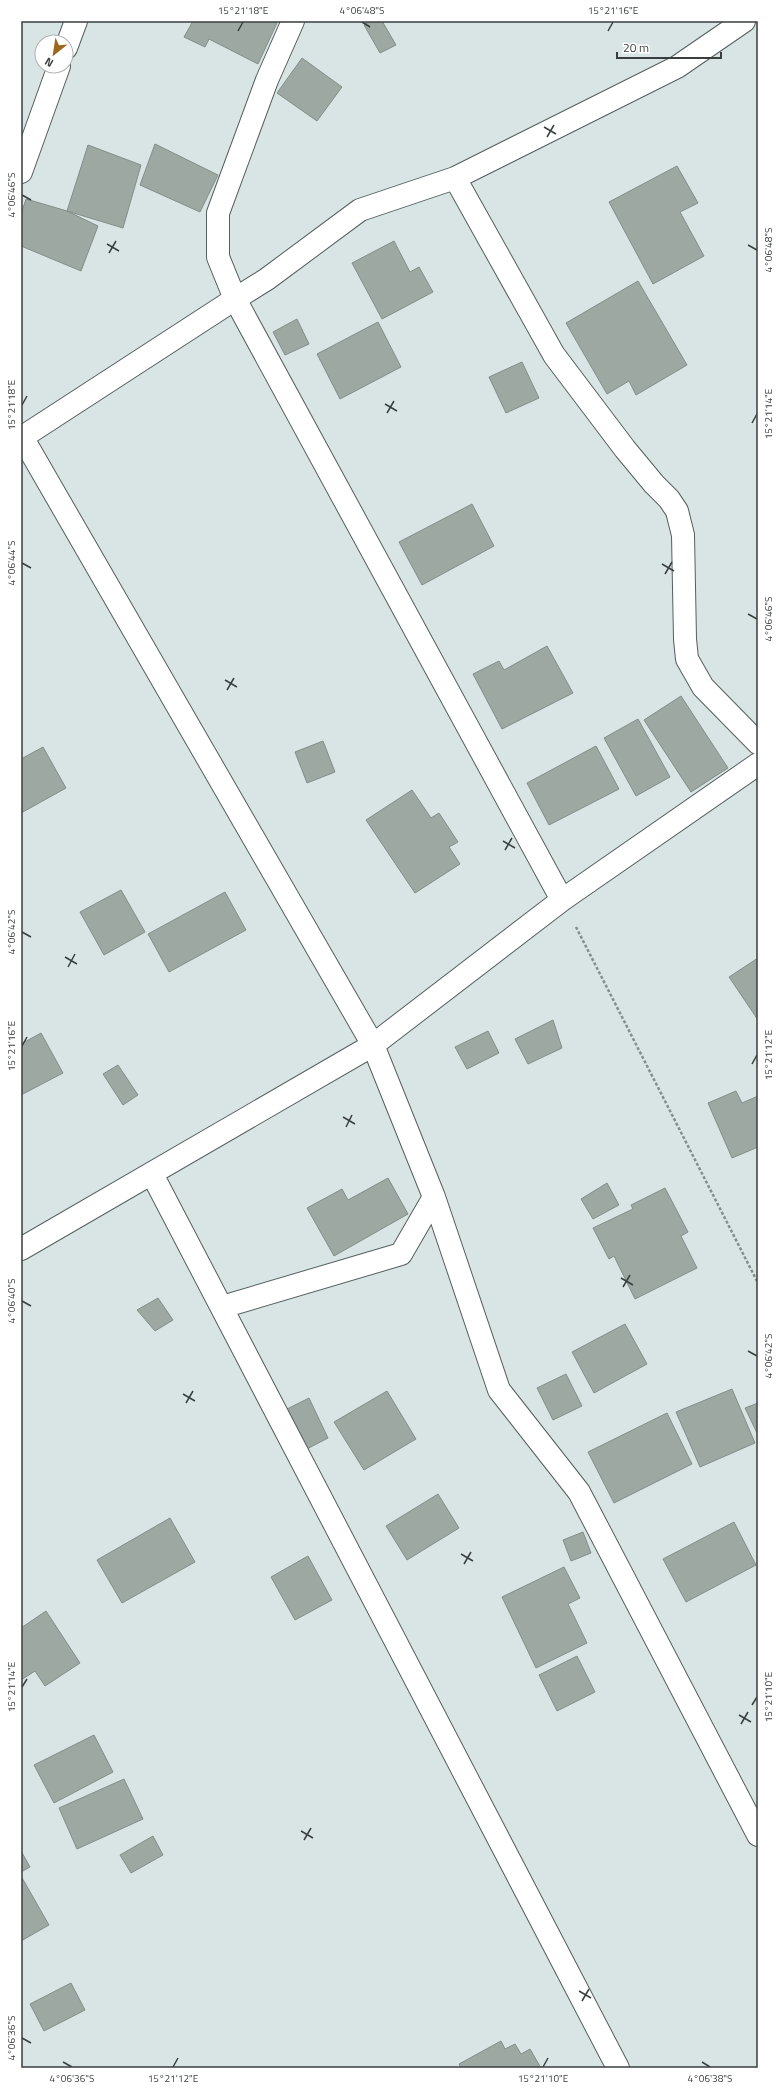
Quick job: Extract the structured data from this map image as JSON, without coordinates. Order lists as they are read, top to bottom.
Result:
{
  "scale_bar": "20 m",
  "north": "bottom left",
  "coordinates": [
    "15°21'18\"E",
    "4°06'48\"S",
    "15°21'16\"E",
    "4°06'46\"S",
    "15°21'14\"E",
    "4°06'44\"S",
    "4°06'42\"S",
    "15°21'12\"E",
    "4°06'40\"S",
    "15°21'10\"E",
    "4°06'36\"S",
    "4°06'38\"S"
  ]
}
